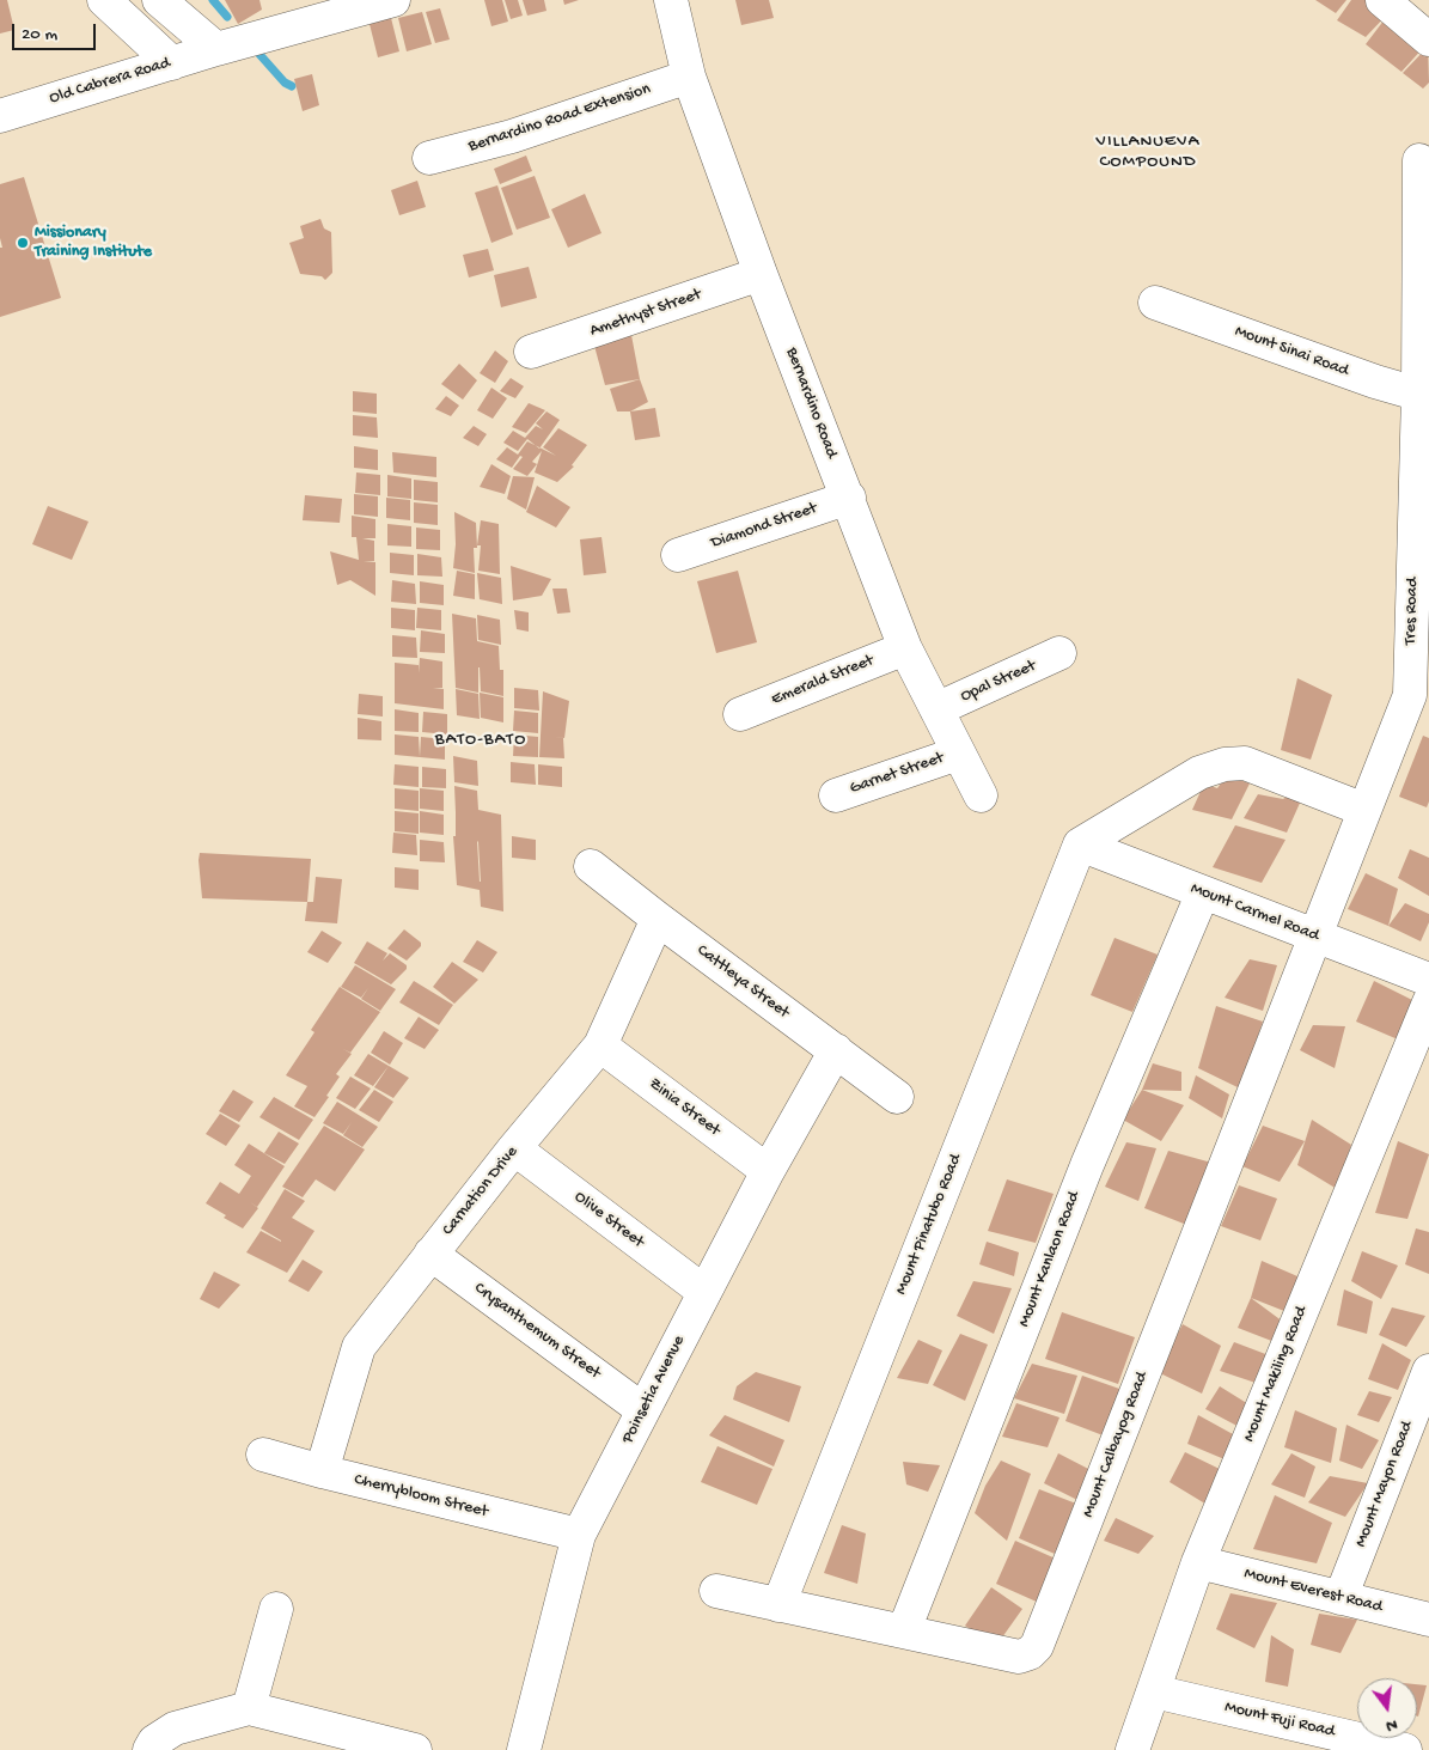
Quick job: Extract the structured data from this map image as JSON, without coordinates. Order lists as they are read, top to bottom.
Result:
{
  "streets": {
    "street": [
      "Old Cabrera Road",
      "Bernardino Road Extension",
      "Amethyst Street",
      "Mount Sinai Road",
      "Bernardino Road",
      "Diamond Street",
      "Tres Road",
      "Emerald Street",
      "Opal Street",
      "Garnet Street",
      "Mount Carmel Road",
      "Cattleya Street",
      "Zinia Street",
      "Carnation Drive",
      "Olive Street",
      "Mount Pinatubo Road",
      "Mount Kanlaon Road",
      "Crysanthemum Street",
      "Mount Makiling Road",
      "Poinsetia Avenue",
      "Mount Calbayog Road",
      "Mount Mayon Road",
      "Cherrybloom Street",
      "Mount Everest Road",
      "Mount Fuji Road"
    ]
  },
  "crossings": [
    ["Bernardino Road Extension", "Bernardino Road"],
    ["Amethyst Street", "Bernardino Road"],
    ["Mount Sinai Road", "Tres Road"],
    ["Bernardino Road", "Diamond Street"],
    ["Bernardino Road", "Emerald Street"],
    ["Bernardino Road", "Opal Street"],
    ["Bernardino Road", "Garnet Street"],
    ["Tres Road", "Mount Carmel Road"],
    ["Tres Road", "Mount Calbayog Road"],
    ["Mount Carmel Road", "Mount Pinatubo Road"],
    ["Mount Carmel Road", "Mount Kanlaon Road"],
    ["Mount Carmel Road", "Mount Calbayog Road"],
    ["Cattleya Street", "Carnation Drive"],
    ["Cattleya Street", "Poinsetia Avenue"],
    ["Zinia Street", "Carnation Drive"],
    ["Zinia Street", "Poinsetia Avenue"],
    ["Carnation Drive", "Olive Street"],
    ["Carnation Drive", "Crysanthemum Street"],
    ["Carnation Drive", "Cherrybloom Street"],
    ["Olive Street", "Poinsetia Avenue"],
    ["Mount Pinatubo Road", "Mount Calbayog Road"],
    ["Mount Kanlaon Road", "Mount Calbayog Road"],
    ["Crysanthemum Street", "Poinsetia Avenue"],
    ["Mount Makiling Road", "Mount Everest Road"],
    ["Mount Makiling Road", "Mount Fuji Road"],
    ["Poinsetia Avenue", "Cherrybloom Street"],
    ["Mount Mayon Road", "Mount Everest Road"]
  ],
  "districts": ["VILLANUEVA COMPOUND", "BATO-BATO"],
  "places": ["Missionary Training Institute"],
  "scale_bar": "20 m",
  "north": "bottom"
}
